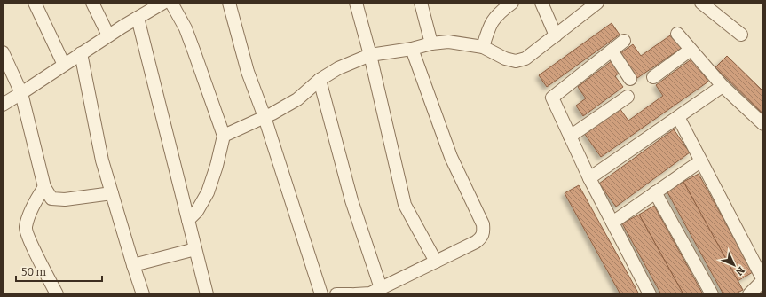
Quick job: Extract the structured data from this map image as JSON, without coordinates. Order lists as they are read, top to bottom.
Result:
{
  "scale_bar": "50 m",
  "north": "bottom right"
}
